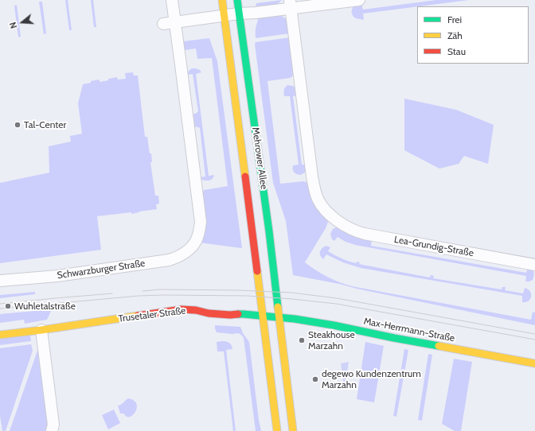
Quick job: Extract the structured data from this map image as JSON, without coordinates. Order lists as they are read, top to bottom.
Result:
{
  "streets": {
    "main road": ["Mehrower Allee", "Trusetaler Straße", "Max-Herrmann-Straße"],
    "street": ["Lea-Grundig-Straße", "Schwarzburger Straße"]
  },
  "crossings": [
    ["Mehrower Allee", "Trusetaler Straße"],
    ["Mehrower Allee", "Max-Herrmann-Straße"]
  ],
  "places": [
    "Tal-Center",
    "Wuhletalstraße",
    "Steakhouse Marzahn",
    "degewo Kundenzentrum Marzahn"
  ],
  "legend": ["Frei", "Zäh", "Stau"],
  "north": "left"
}
